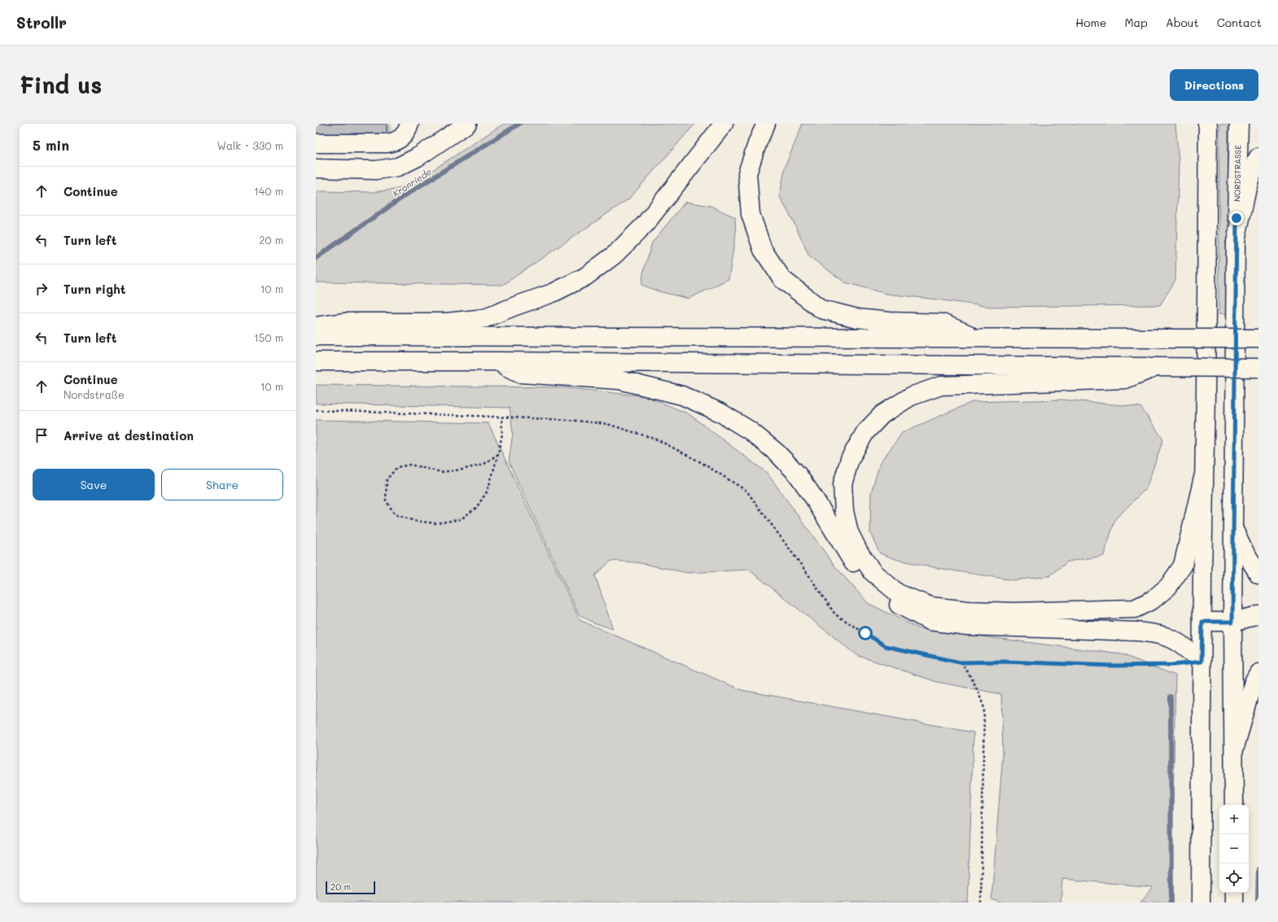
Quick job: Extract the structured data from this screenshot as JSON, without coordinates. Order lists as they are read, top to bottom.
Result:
{
  "streets": {
    "main road": ["NORDSTRASSE"]
  },
  "water": ["Kronriede"],
  "scale_bar": "20 m",
  "page": {
    "header": "Strollr",
    "nav": [
      "Home",
      "Map",
      "About",
      "Contact"
    ],
    "buttons": [
      "Directions",
      ["Save", "Share"]
    ],
    "title": "Find us",
    "heading": ["5 min", "Walk · 330 m"],
    "list": [
      ["Continue", "140 m"],
      ["Turn left", "20 m"],
      ["Turn right", "10 m"],
      ["Turn left", "150 m"],
      ["Continue", "Nordstraße", "10 m"],
      "Arrive at destination"
    ],
    "map_buttons": ["+", "−"],
    "scale": "20 m"
  }
}
